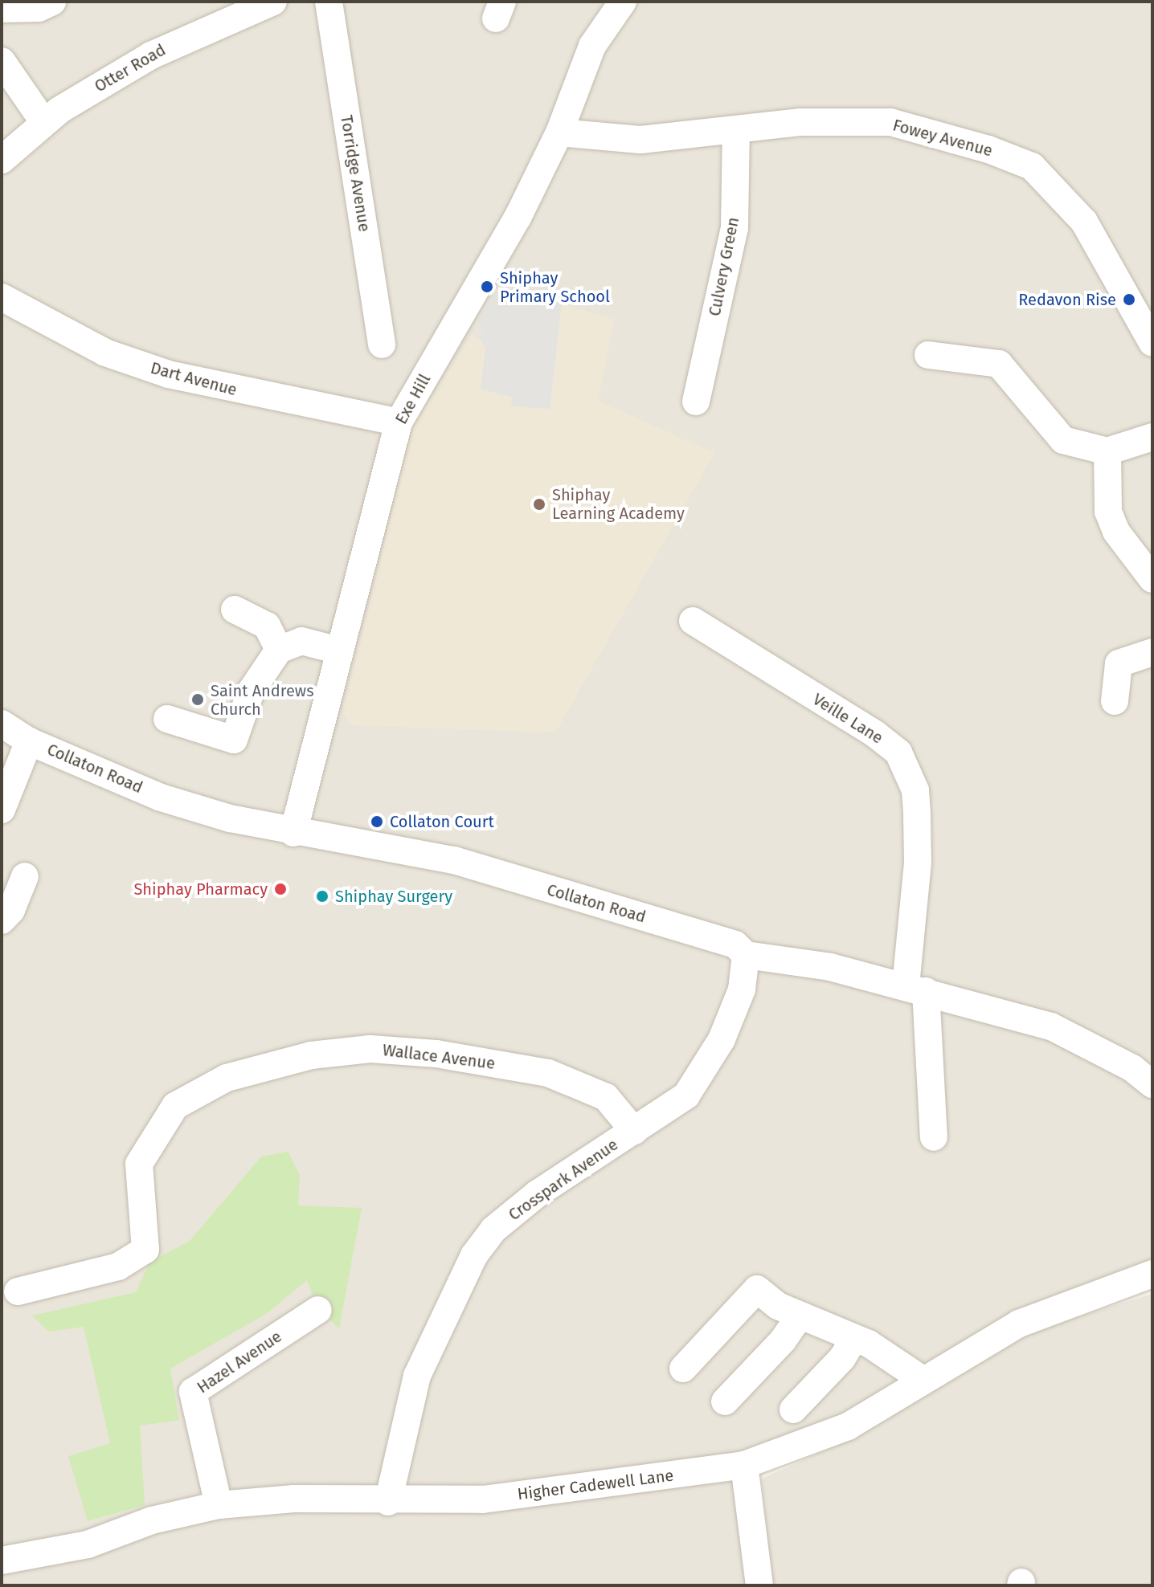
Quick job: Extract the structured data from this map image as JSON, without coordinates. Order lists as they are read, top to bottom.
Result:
{
  "streets": {
    "street": [
      "Otter Road",
      "Fowey Avenue",
      "Torridge Avenue",
      "Culvery Green",
      "Dart Avenue",
      "Exe Hill",
      "Veille Lane",
      "Collaton Road",
      "Wallace Avenue",
      "Crosspark Avenue",
      "Hazel Avenue",
      "Higher Cadewell Lane"
    ]
  },
  "crossings": [
    ["Fowey Avenue", "Culvery Green"],
    ["Fowey Avenue", "Exe Hill"],
    ["Dart Avenue", "Exe Hill"],
    ["Exe Hill", "Collaton Road"],
    ["Veille Lane", "Collaton Road"],
    ["Collaton Road", "Crosspark Avenue"],
    ["Wallace Avenue", "Crosspark Avenue"],
    ["Crosspark Avenue", "Higher Cadewell Lane"],
    ["Hazel Avenue", "Higher Cadewell Lane"]
  ],
  "places": [
    "Shiphay Primary School",
    "Redavon Rise",
    "Shiphay Learning Academy",
    "Saint Andrews Church",
    "Collaton Court",
    "Shiphay Pharmacy",
    "Shiphay Surgery"
  ]
}
